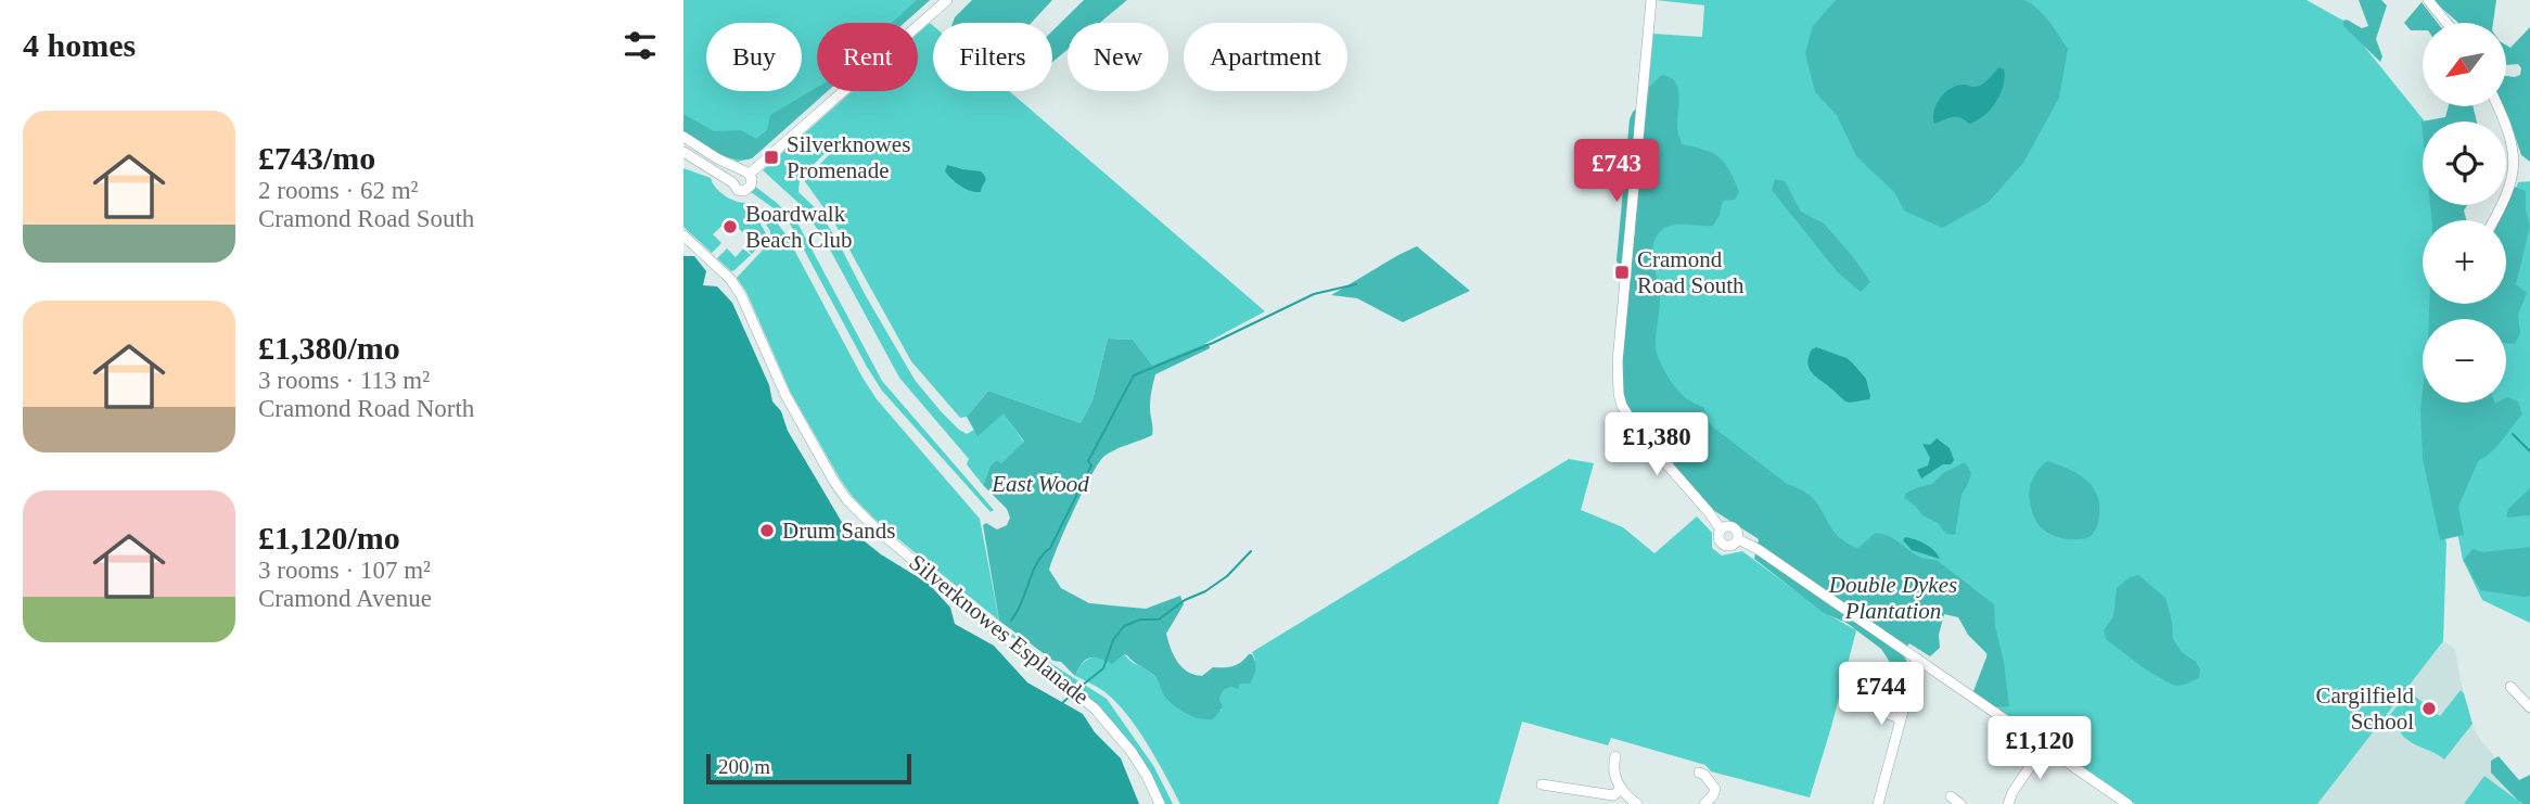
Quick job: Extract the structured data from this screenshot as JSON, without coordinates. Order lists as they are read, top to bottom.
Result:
{
  "streets": {
    "street": ["Silverknowes Esplanade"]
  },
  "parks": ["East Wood", "Double Dykes Plantation"],
  "places": {
    "transit": ["Silverknowes Promenade", "Cramond Road South"],
    "other": ["Boardwalk Beach Club", "Drum Sands", "Cargilfield School"]
  },
  "scale_bar": "200 m",
  "north": "bottom left",
  "page": {
    "heading": "4 homes",
    "map_buttons": ["+", "−"],
    "chip": [
      "Buy",
      "Rent",
      "Filters",
      "New",
      "Apartment"
    ],
    "list": [
      {
        "name": "£743/mo",
        "note": "2 rooms · 62 m² · Cramond Road South"
      },
      {
        "name": "£1,380/mo",
        "note": "3 rooms · 113 m² · Cramond Road North"
      },
      {
        "name": "£1,120/mo",
        "note": "3 rooms · 107 m² · Cramond Avenue"
      }
    ],
    "price": [
      "£743",
      "£1,380",
      "£744",
      "£1,120"
    ],
    "scale": "200 m"
  }
}
